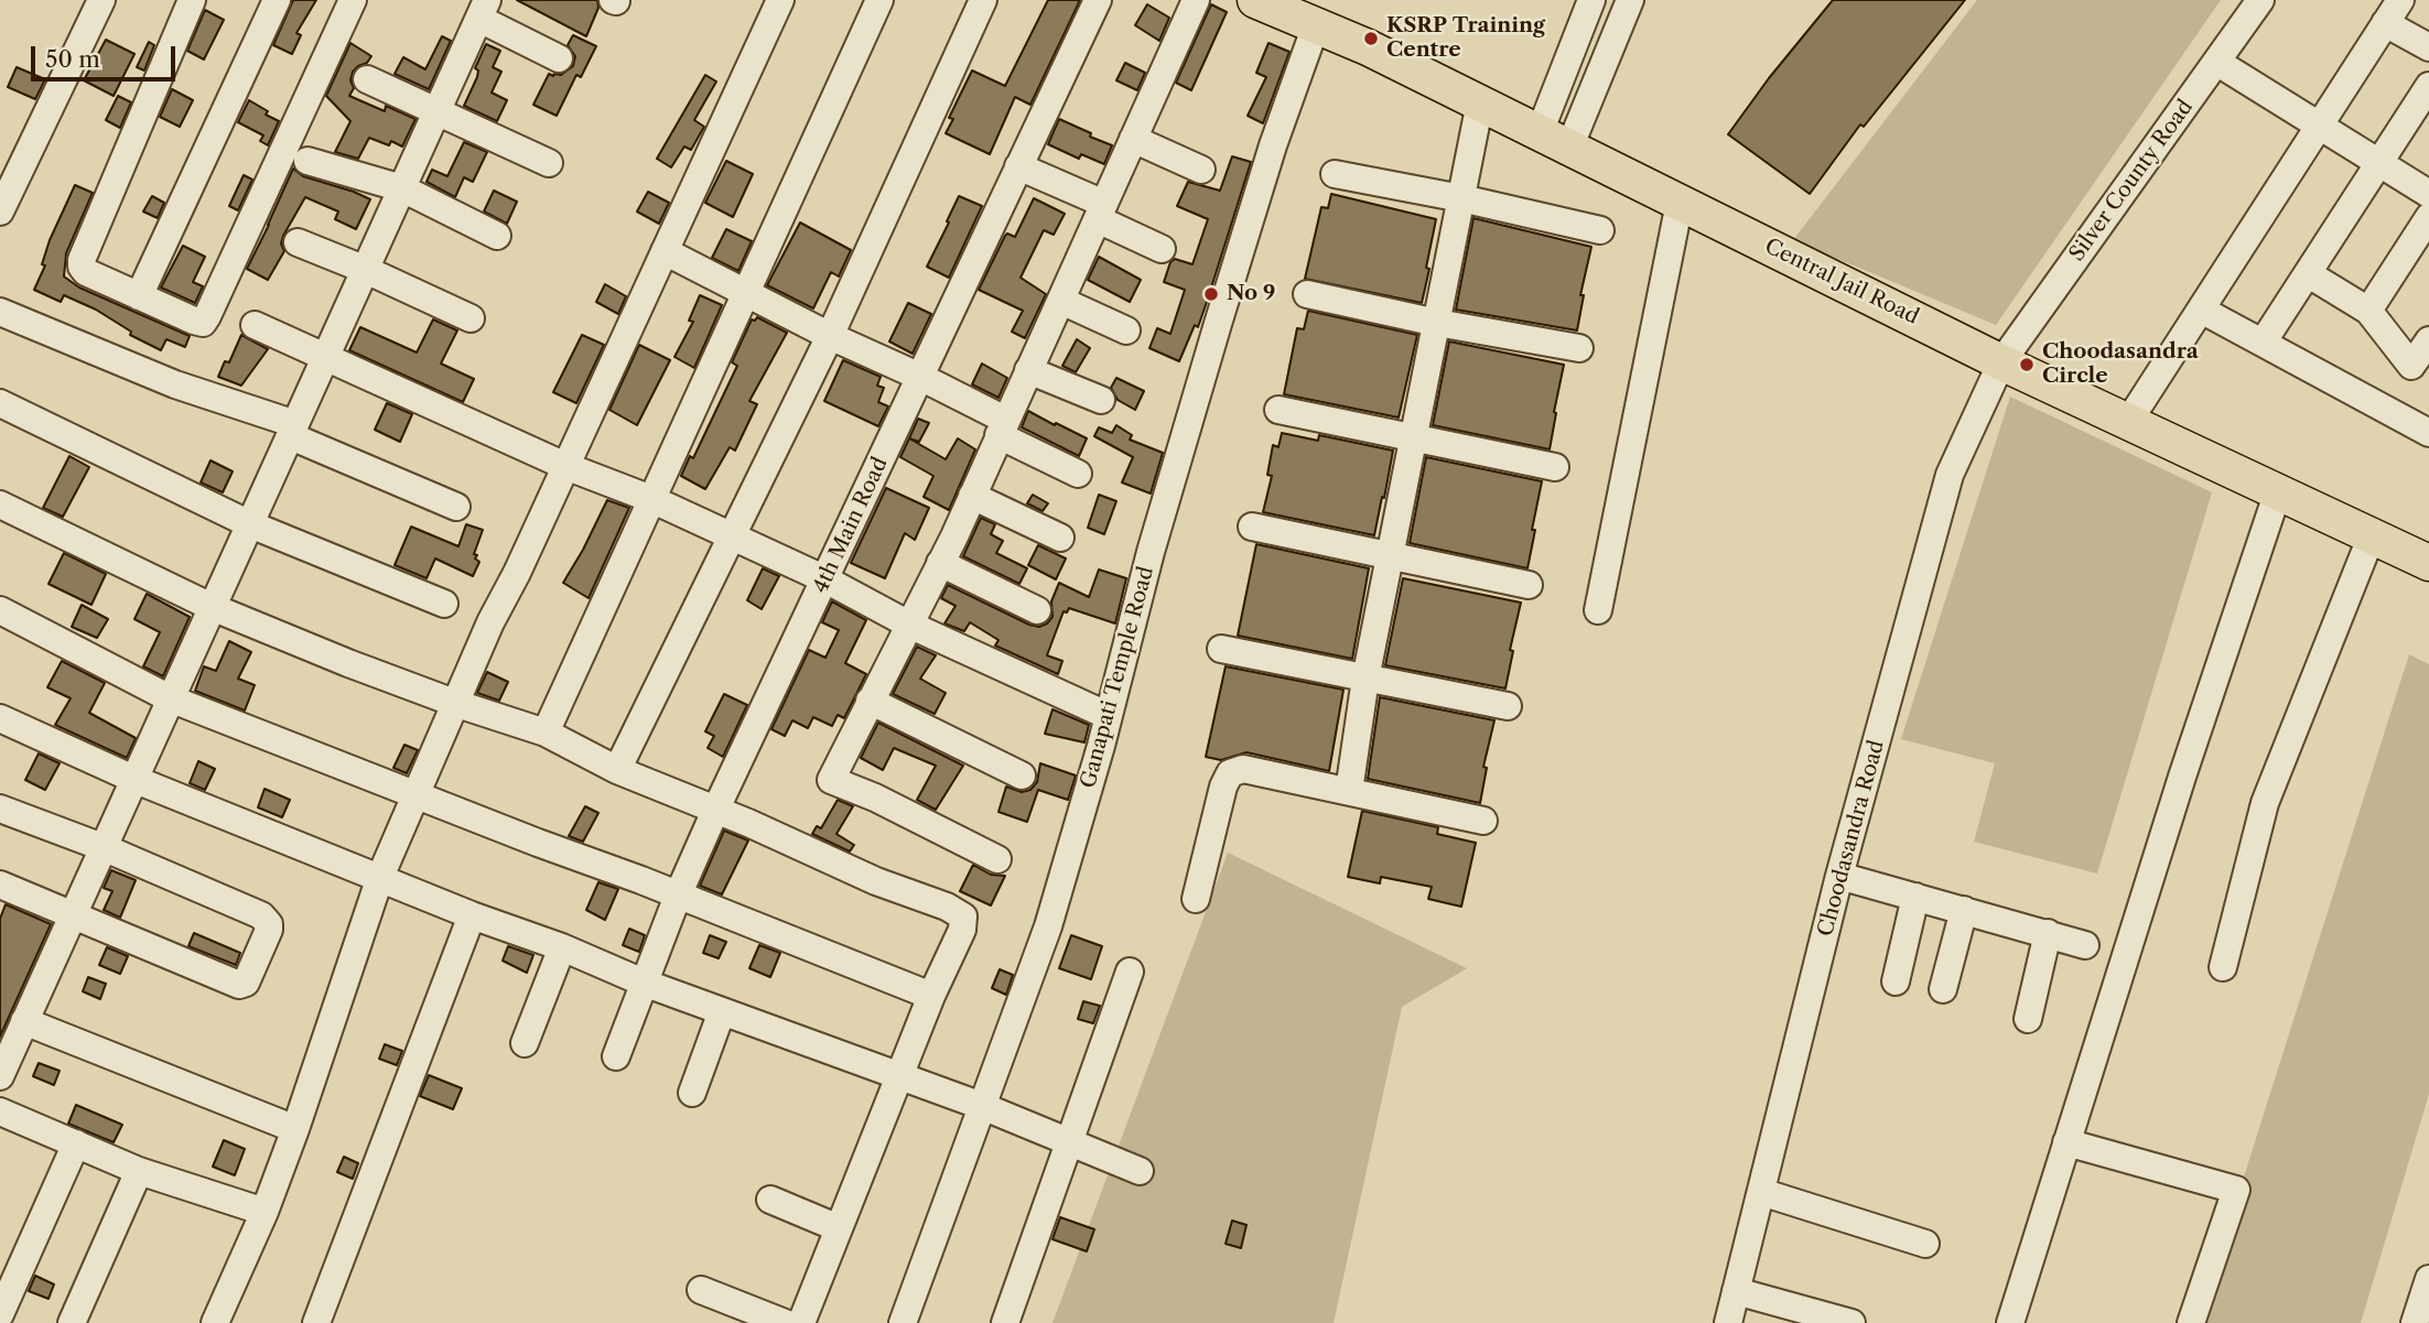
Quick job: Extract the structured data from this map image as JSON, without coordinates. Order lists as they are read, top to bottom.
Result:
{
  "streets": {
    "main road": ["Central Jail Road"],
    "street": [
      "Silver County Road",
      "4th Main Road",
      "Ganapati Temple Road",
      "Choodasandra Road"
    ]
  },
  "crossings": [
    ["Silver County Road", "Central Jail Road"],
    ["Silver County Road", "Choodasandra Road"],
    ["Central Jail Road", "Ganapati Temple Road"],
    ["Central Jail Road", "Choodasandra Road"]
  ],
  "places": ["KSRP Training Centre", "No 9", "Choodasandra Circle"],
  "scale_bar": "50 m"
}
